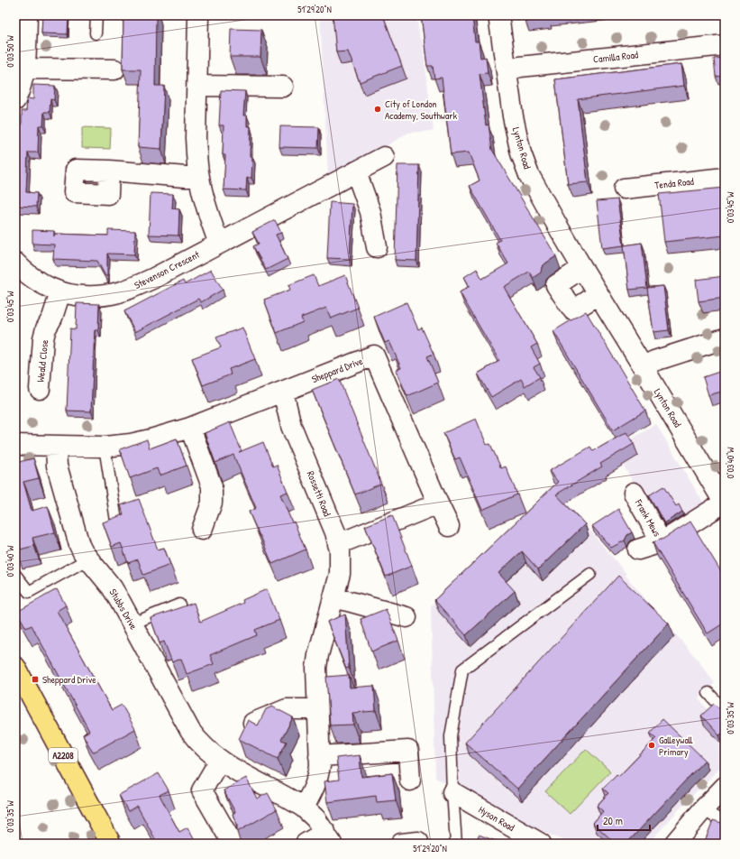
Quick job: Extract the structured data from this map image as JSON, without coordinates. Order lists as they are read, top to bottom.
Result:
{
  "streets": {
    "main road": ["A2208"],
    "street": [
      "Camilla Road",
      "Lynton Road",
      "Tenda Road",
      "Stevenson Crescent",
      "Weald Close",
      "Sheppard Drive",
      "Rossetti Road",
      "Frank Mews",
      "Stubbs Drive",
      "Hyson Road"
    ]
  },
  "crossings": [
    ["Camilla Road", "Lynton Road"],
    ["Lynton Road", "Frank Mews"],
    ["Stevenson Crescent", "Weald Close"],
    ["Sheppard Drive", "Rossetti Road"],
    ["Sheppard Drive", "Stubbs Drive"],
    ["Rossetti Road", "Stubbs Drive"]
  ],
  "places": {
    "other": ["City of London Academy, Southwark", "Galleywall Primary"],
    "transit": ["Sheppard Drive"]
  },
  "scale_bar": "20 m",
  "coordinates": [
    "51°29'20\"N",
    "0°03'50\"W",
    "0°03'45\"W",
    "0°03'40\"W",
    "0°03'35\"W"
  ]
}
